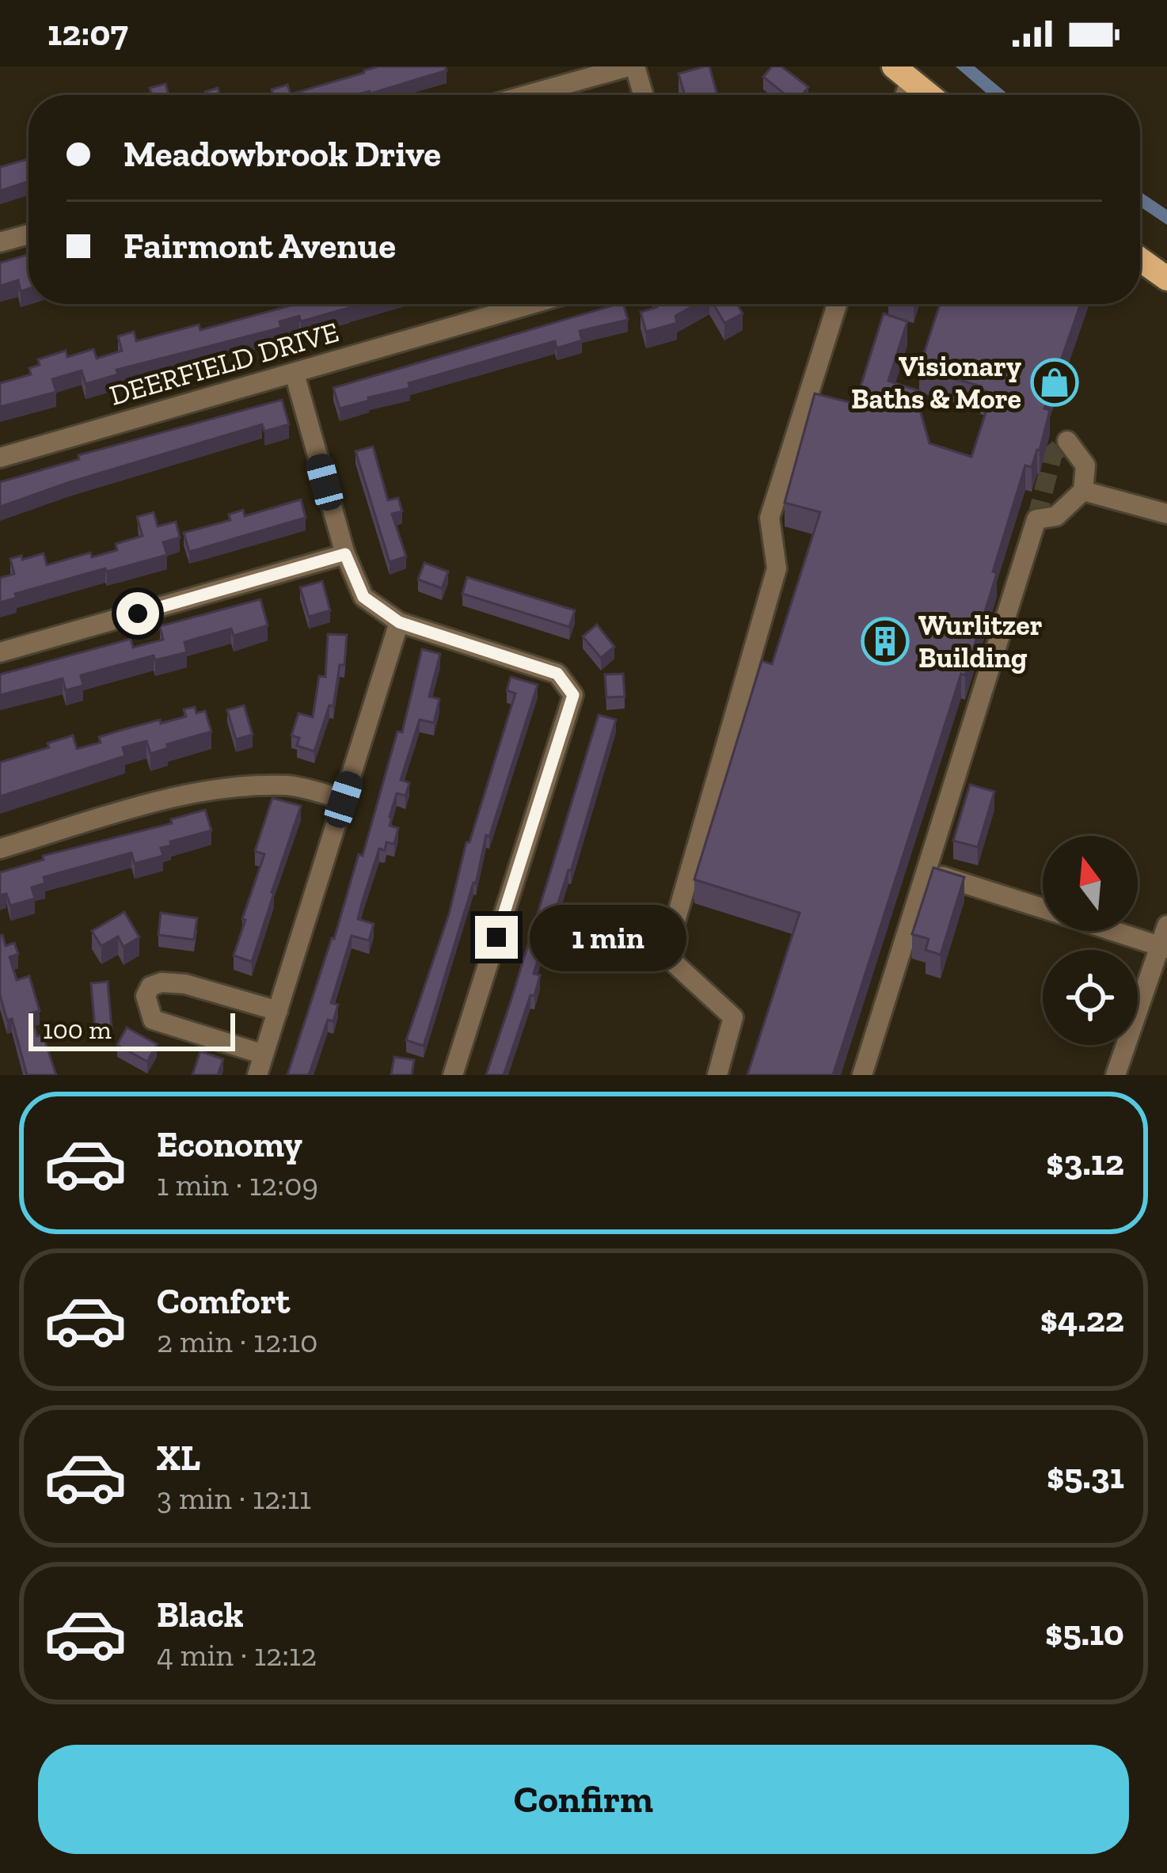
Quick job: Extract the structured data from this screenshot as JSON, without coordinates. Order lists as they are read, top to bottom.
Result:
{
  "streets": {
    "street": ["DEERFIELD DRIVE"]
  },
  "places": {
    "shop": ["Visionary Baths & More"],
    "building": ["Wurlitzer Building"]
  },
  "scale_bar": "100 m",
  "north": "top",
  "page": {
    "status": "12:07",
    "banner": ["Meadowbrook Drive", "Fairmont Avenue"],
    "bubble": "1 min",
    "scale": "100 m",
    "list": [
      {
        "name": "Economy",
        "note": "1 min · 12:09",
        "value": "$3.12"
      },
      {
        "name": "Comfort",
        "note": "2 min · 12:10",
        "value": "$4.22"
      },
      {
        "name": "XL",
        "note": "3 min · 12:11",
        "value": "$5.31"
      },
      {
        "name": "Black",
        "note": "4 min · 12:12",
        "value": "$5.10"
      }
    ],
    "buttons": "Confirm"
  }
}
